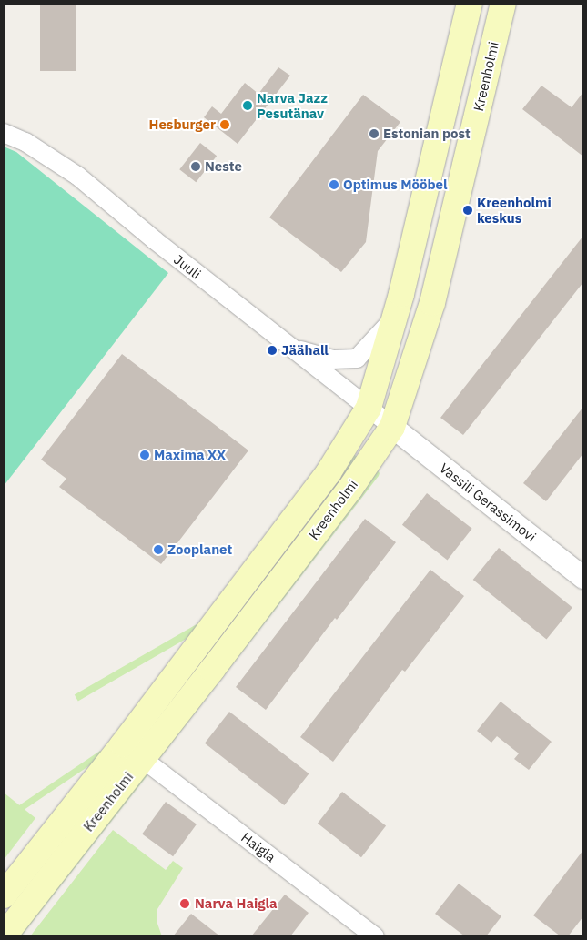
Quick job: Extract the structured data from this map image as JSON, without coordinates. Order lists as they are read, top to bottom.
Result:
{
  "streets": {
    "main road": ["Kreenholmi"],
    "street": ["Juuli", "Vassili Gerassimovi", "Haigla"]
  },
  "crossings": [
    ["Kreenholmi", "Juuli"],
    ["Kreenholmi", "Vassili Gerassimovi"],
    ["Kreenholmi", "Haigla"],
    ["Juuli", "Vassili Gerassimovi"]
  ],
  "places": [
    "Narva Jazz Pesutänav",
    "Hesburger",
    "Estonian post",
    "Neste",
    "Optimus Mööbel",
    "Kreenholmi keskus",
    "Jäähall",
    "Maxima XX",
    "Zooplanet",
    "Narva Haigla"
  ]
}
